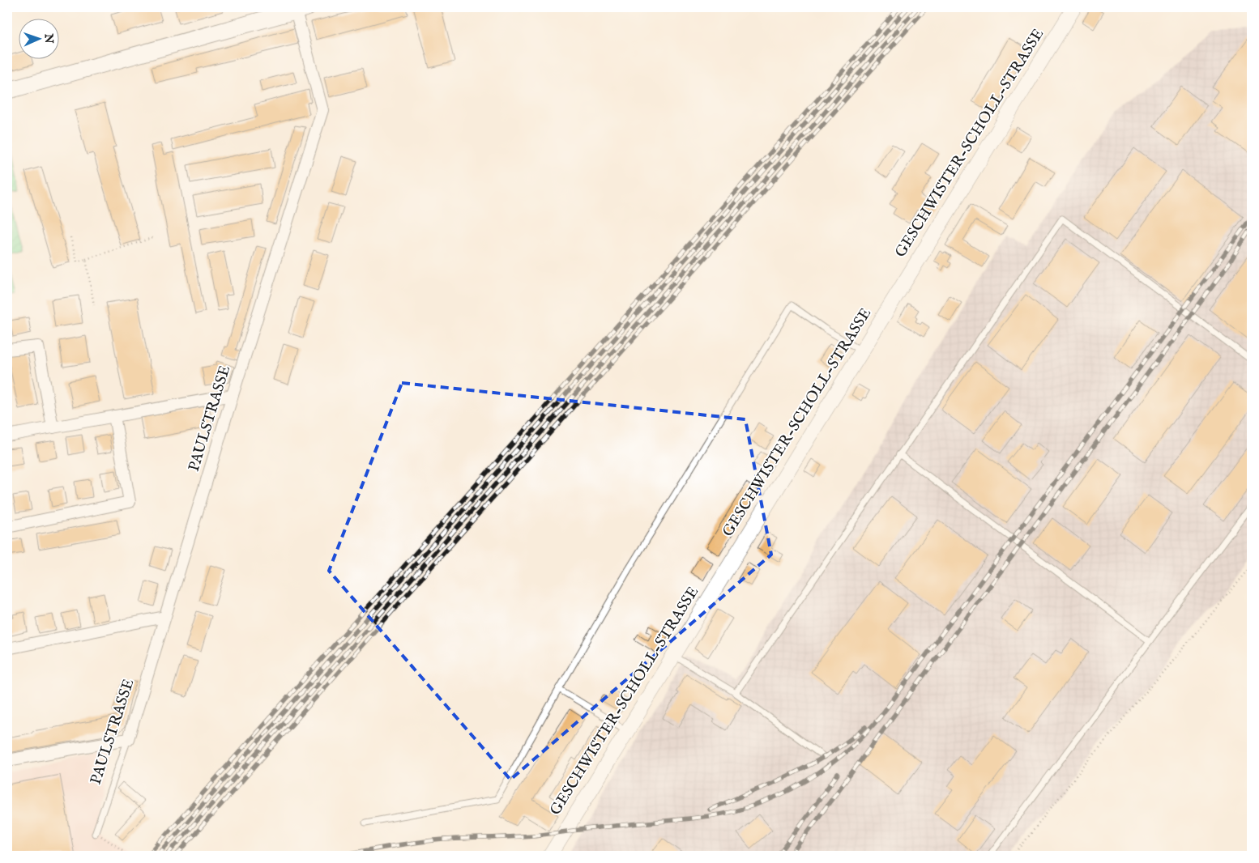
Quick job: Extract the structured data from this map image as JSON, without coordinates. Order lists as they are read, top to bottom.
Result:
{
  "streets": {
    "street": ["GESCHWISTER-SCHOLL-STRASSE", "PAULSTRASSE"]
  },
  "north": "right"
}
